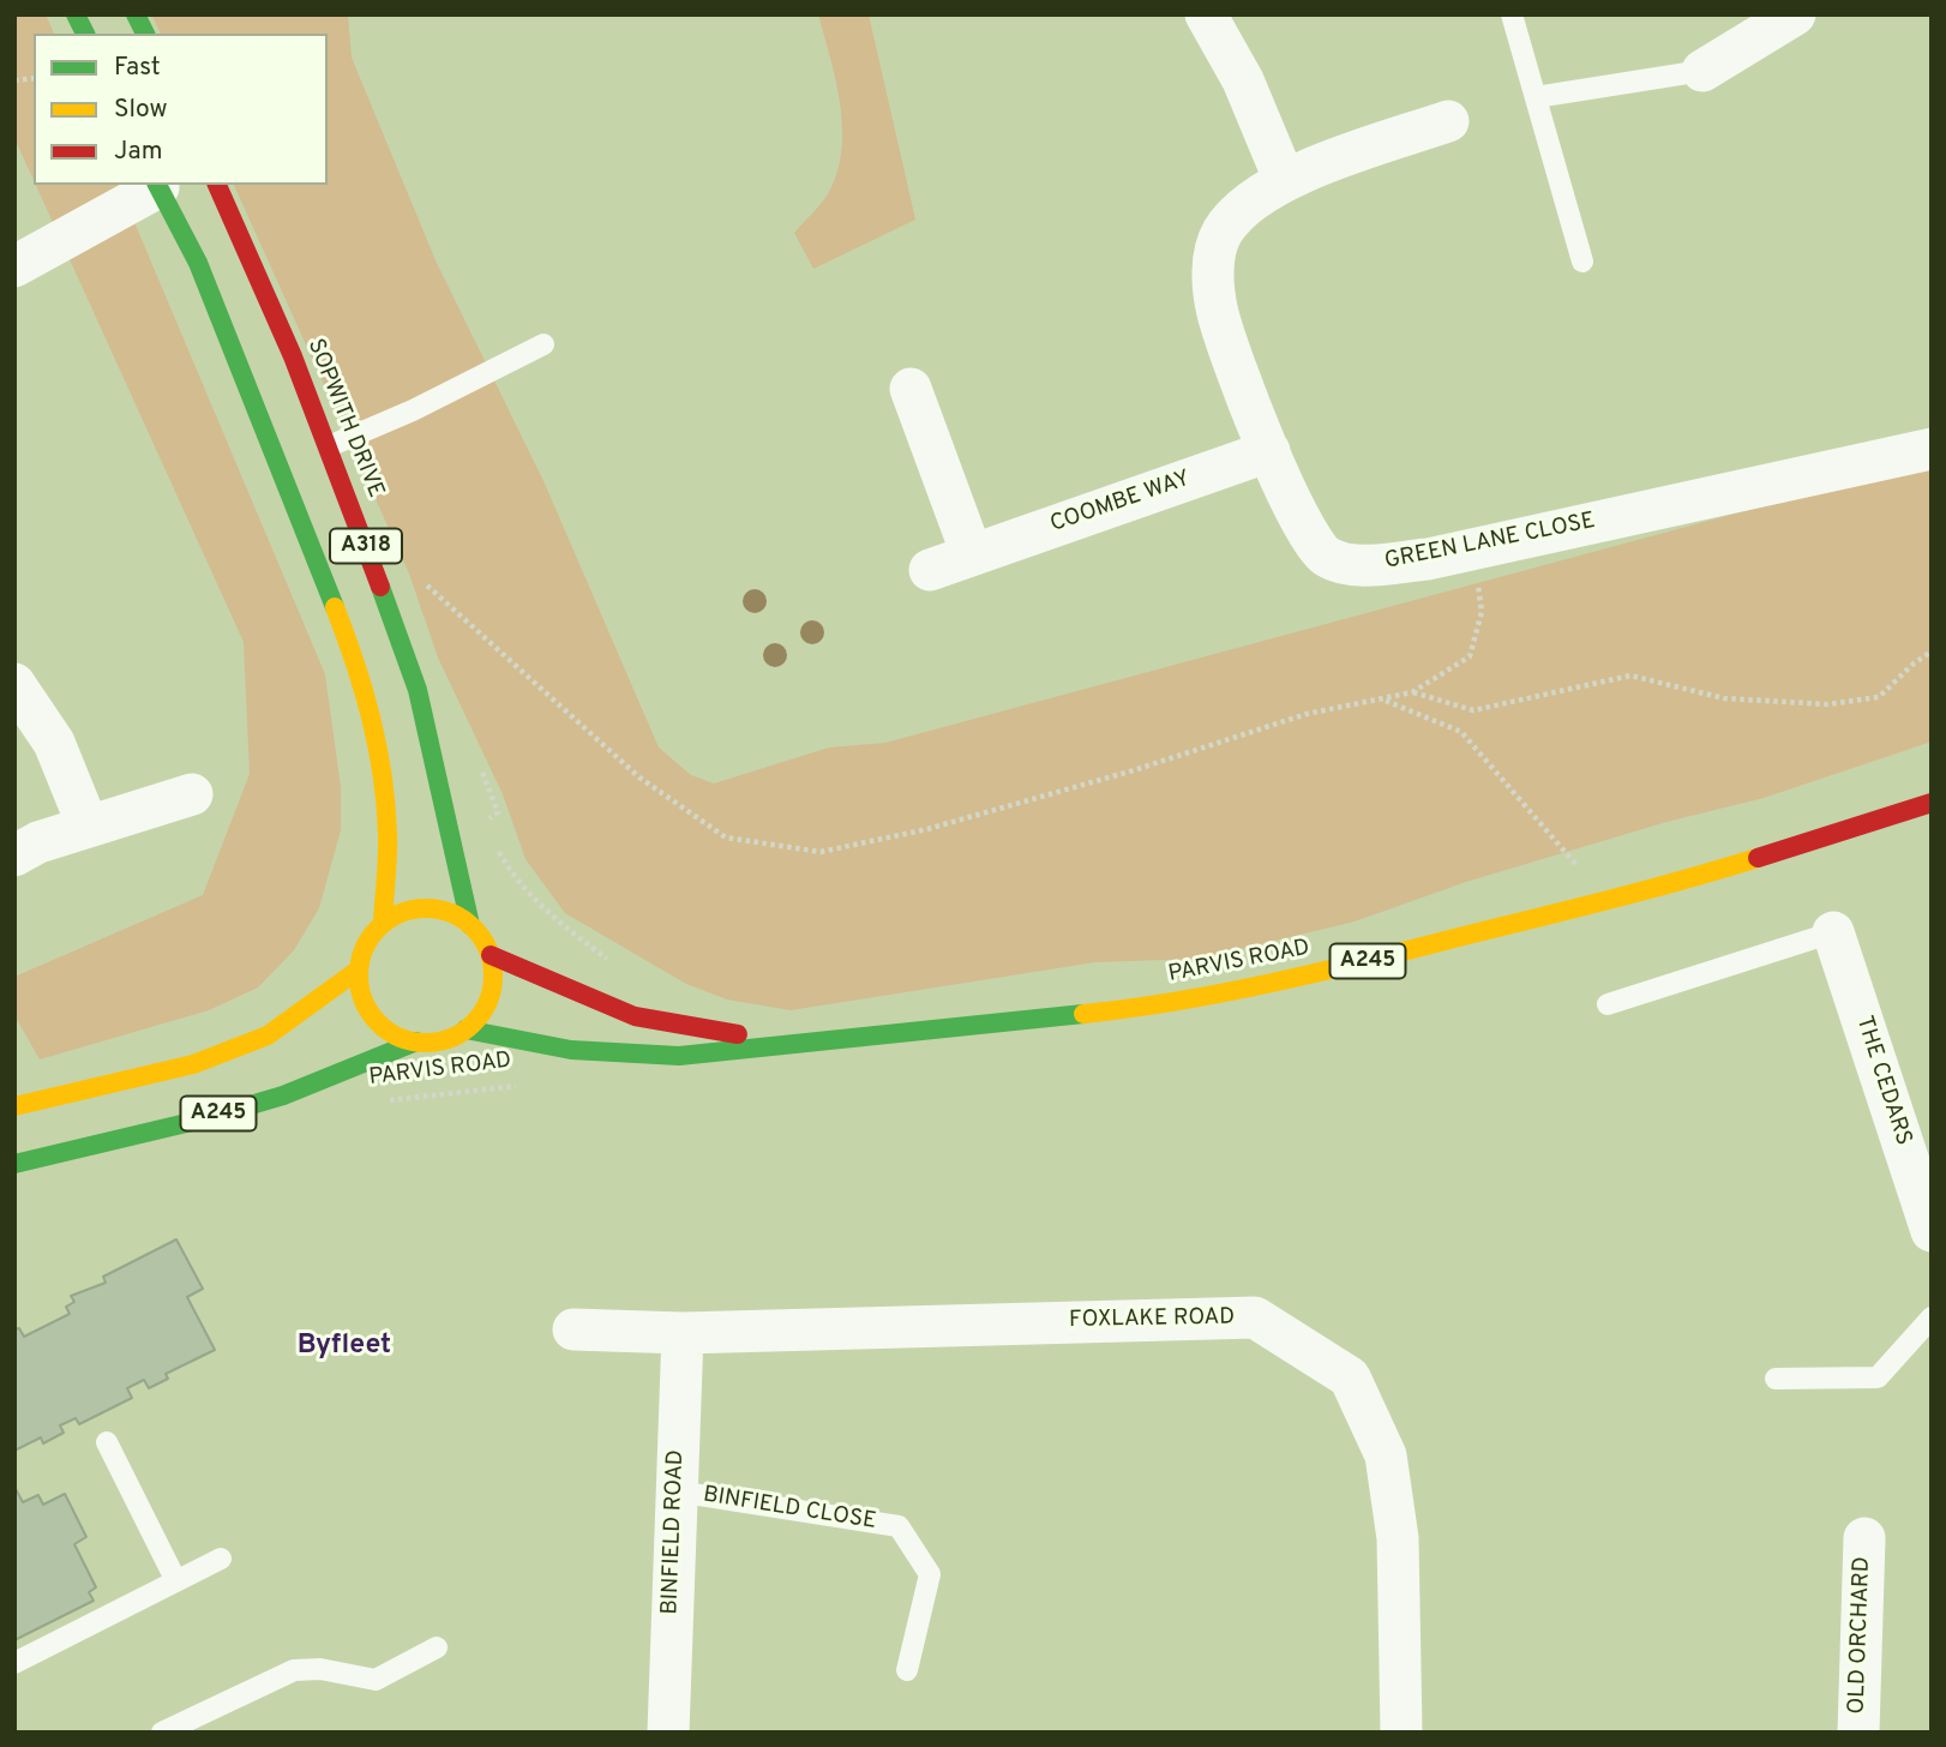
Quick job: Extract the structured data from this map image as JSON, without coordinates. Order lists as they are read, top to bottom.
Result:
{
  "streets": {
    "main road": [
      "SOPWITH DRIVE",
      "A318",
      "A245",
      "PARVIS ROAD"
    ],
    "street": [
      "COOMBE WAY",
      "GREEN LANE CLOSE",
      "THE CEDARS",
      "FOXLAKE ROAD",
      "BINFIELD ROAD",
      "OLD ORCHARD"
    ],
    "lane": ["BINFIELD CLOSE"]
  },
  "crossings": [
    ["SOPWITH DRIVE", "A318"],
    ["SOPWITH DRIVE", "A245"],
    ["SOPWITH DRIVE", "PARVIS ROAD"],
    ["COOMBE WAY", "GREEN LANE CLOSE"],
    ["A318", "A245"],
    ["A318", "PARVIS ROAD"],
    ["A245", "PARVIS ROAD"],
    ["FOXLAKE ROAD", "BINFIELD ROAD"],
    ["BINFIELD CLOSE", "BINFIELD ROAD"]
  ],
  "districts": ["Byfleet"],
  "legend": ["Fast", "Slow", "Jam"]
}
